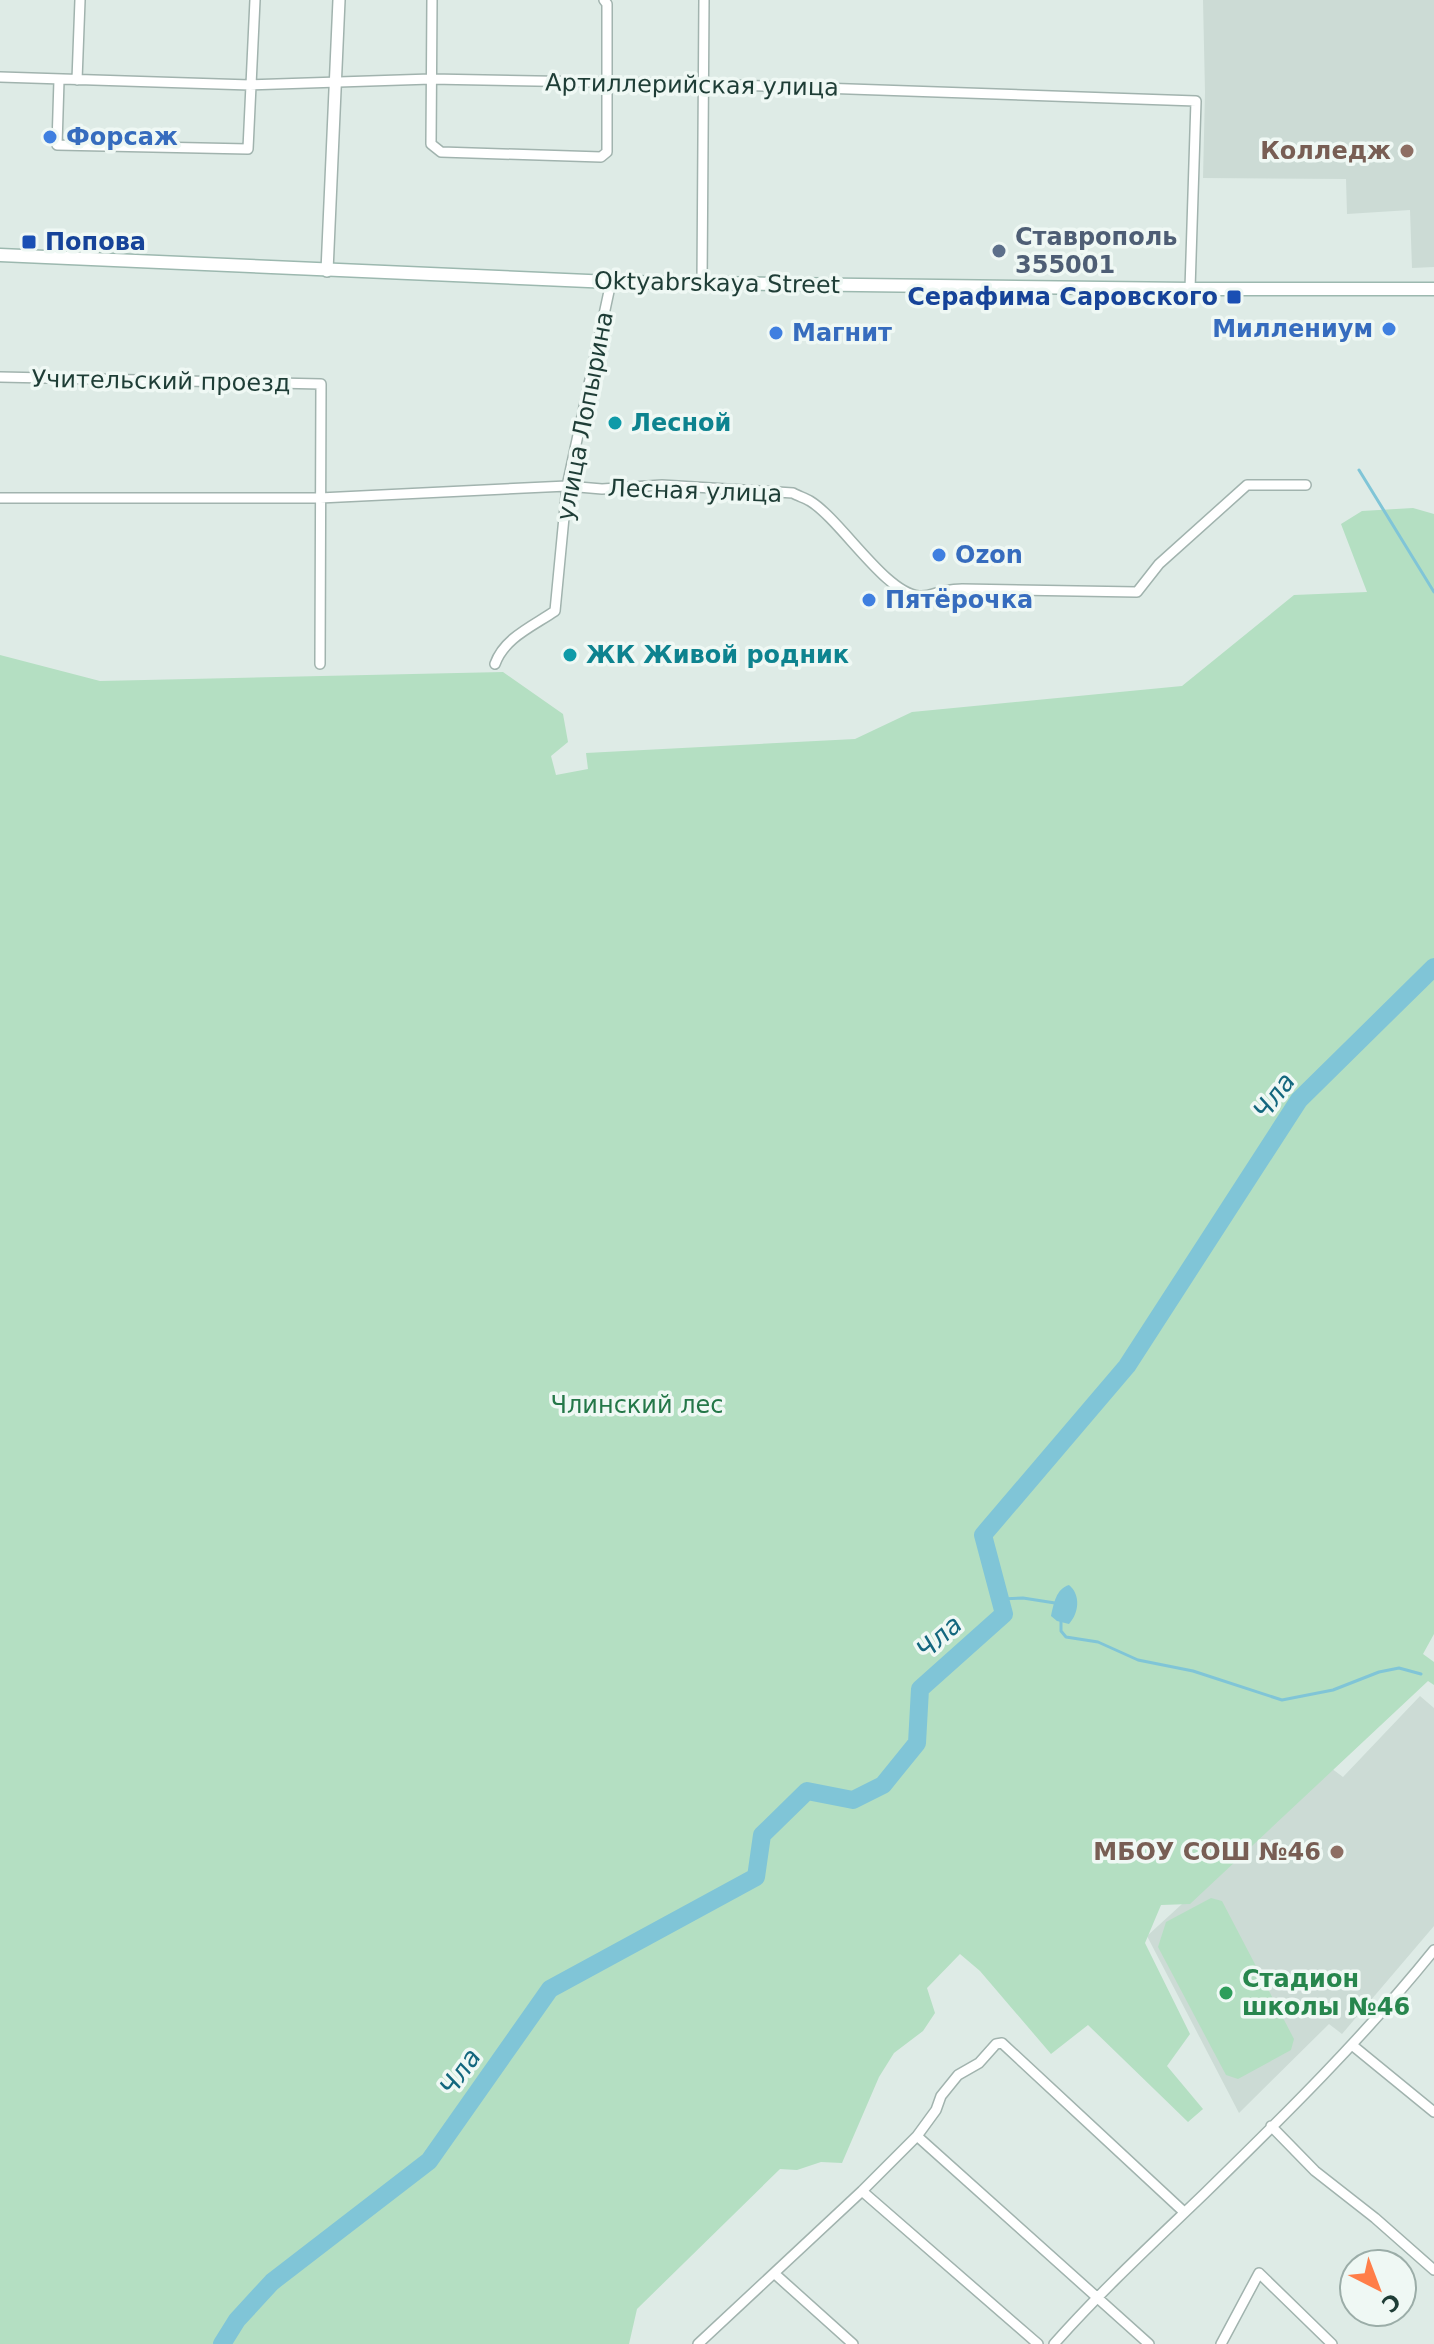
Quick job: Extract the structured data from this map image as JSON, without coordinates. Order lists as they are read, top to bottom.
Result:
{
  "streets": {
    "main road": ["Oktyabrskaya Street"],
    "street": [
      "Артиллерийская улица",
      "Учительский проезд",
      "улица Лопырина",
      "Лесная улица"
    ]
  },
  "crossings": [
    ["Артиллерийская улица", "Oktyabrskaya Street"],
    ["Oktyabrskaya Street", "улица Лопырина"],
    ["Учительский проезд", "Лесная улица"],
    ["улица Лопырина", "Лесная улица"]
  ],
  "water": ["Чла"],
  "parks": ["Члинский лес"],
  "places": {
    "other": [
      "Форсаж",
      "Колледж",
      "Ставрополь 355001",
      "Миллениум",
      "Магнит",
      "Лесной",
      "Ozon",
      "Пятёрочка",
      "ЖК Живой родник",
      "МБОУ СОШ №46",
      "Стадион школы №46"
    ],
    "transit": ["Попова", "Серафима Саровского"]
  },
  "north": "bottom right"
}
